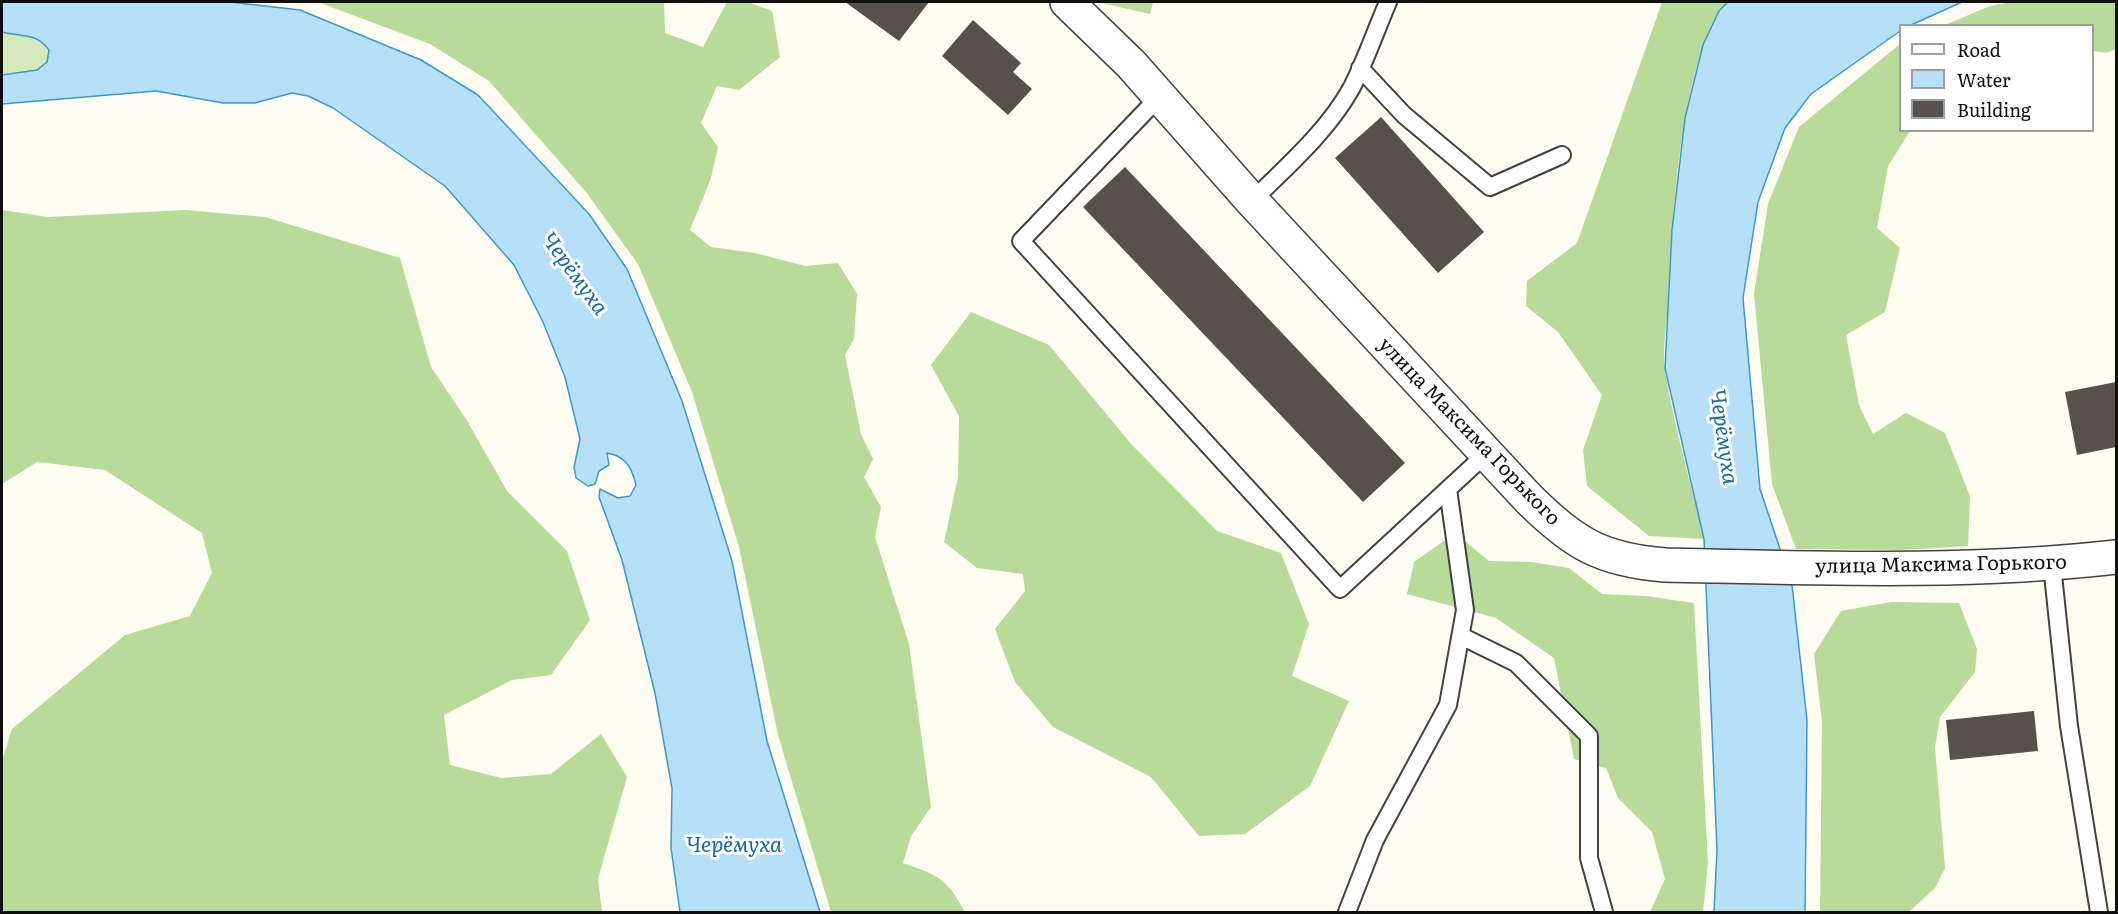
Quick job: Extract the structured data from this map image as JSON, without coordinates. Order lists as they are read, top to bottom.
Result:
{
  "streets": {
    "street": ["улица Максима Горького"]
  },
  "water": ["Черёмуха"],
  "legend": ["Road", "Water", "Building"]
}
